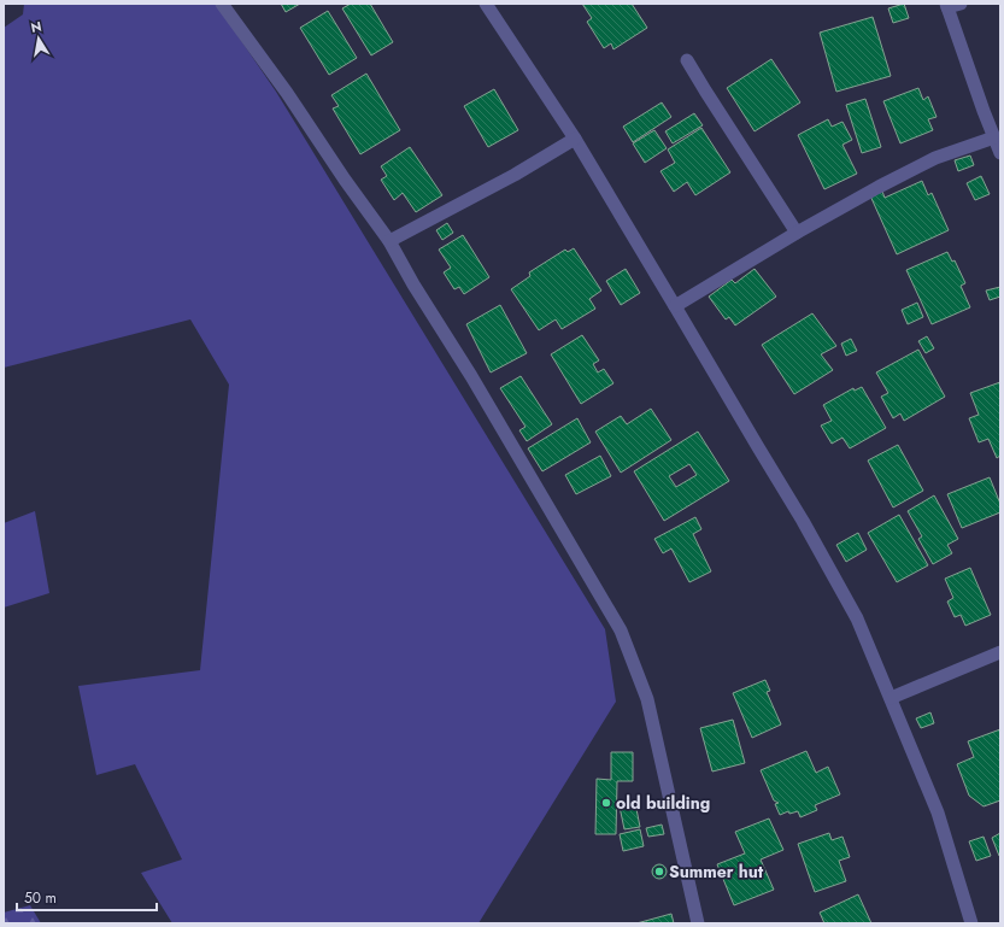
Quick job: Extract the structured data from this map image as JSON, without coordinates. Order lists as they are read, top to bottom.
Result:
{
  "places": ["old building", "Summer hut"],
  "scale_bar": "50 m",
  "north": "top"
}
